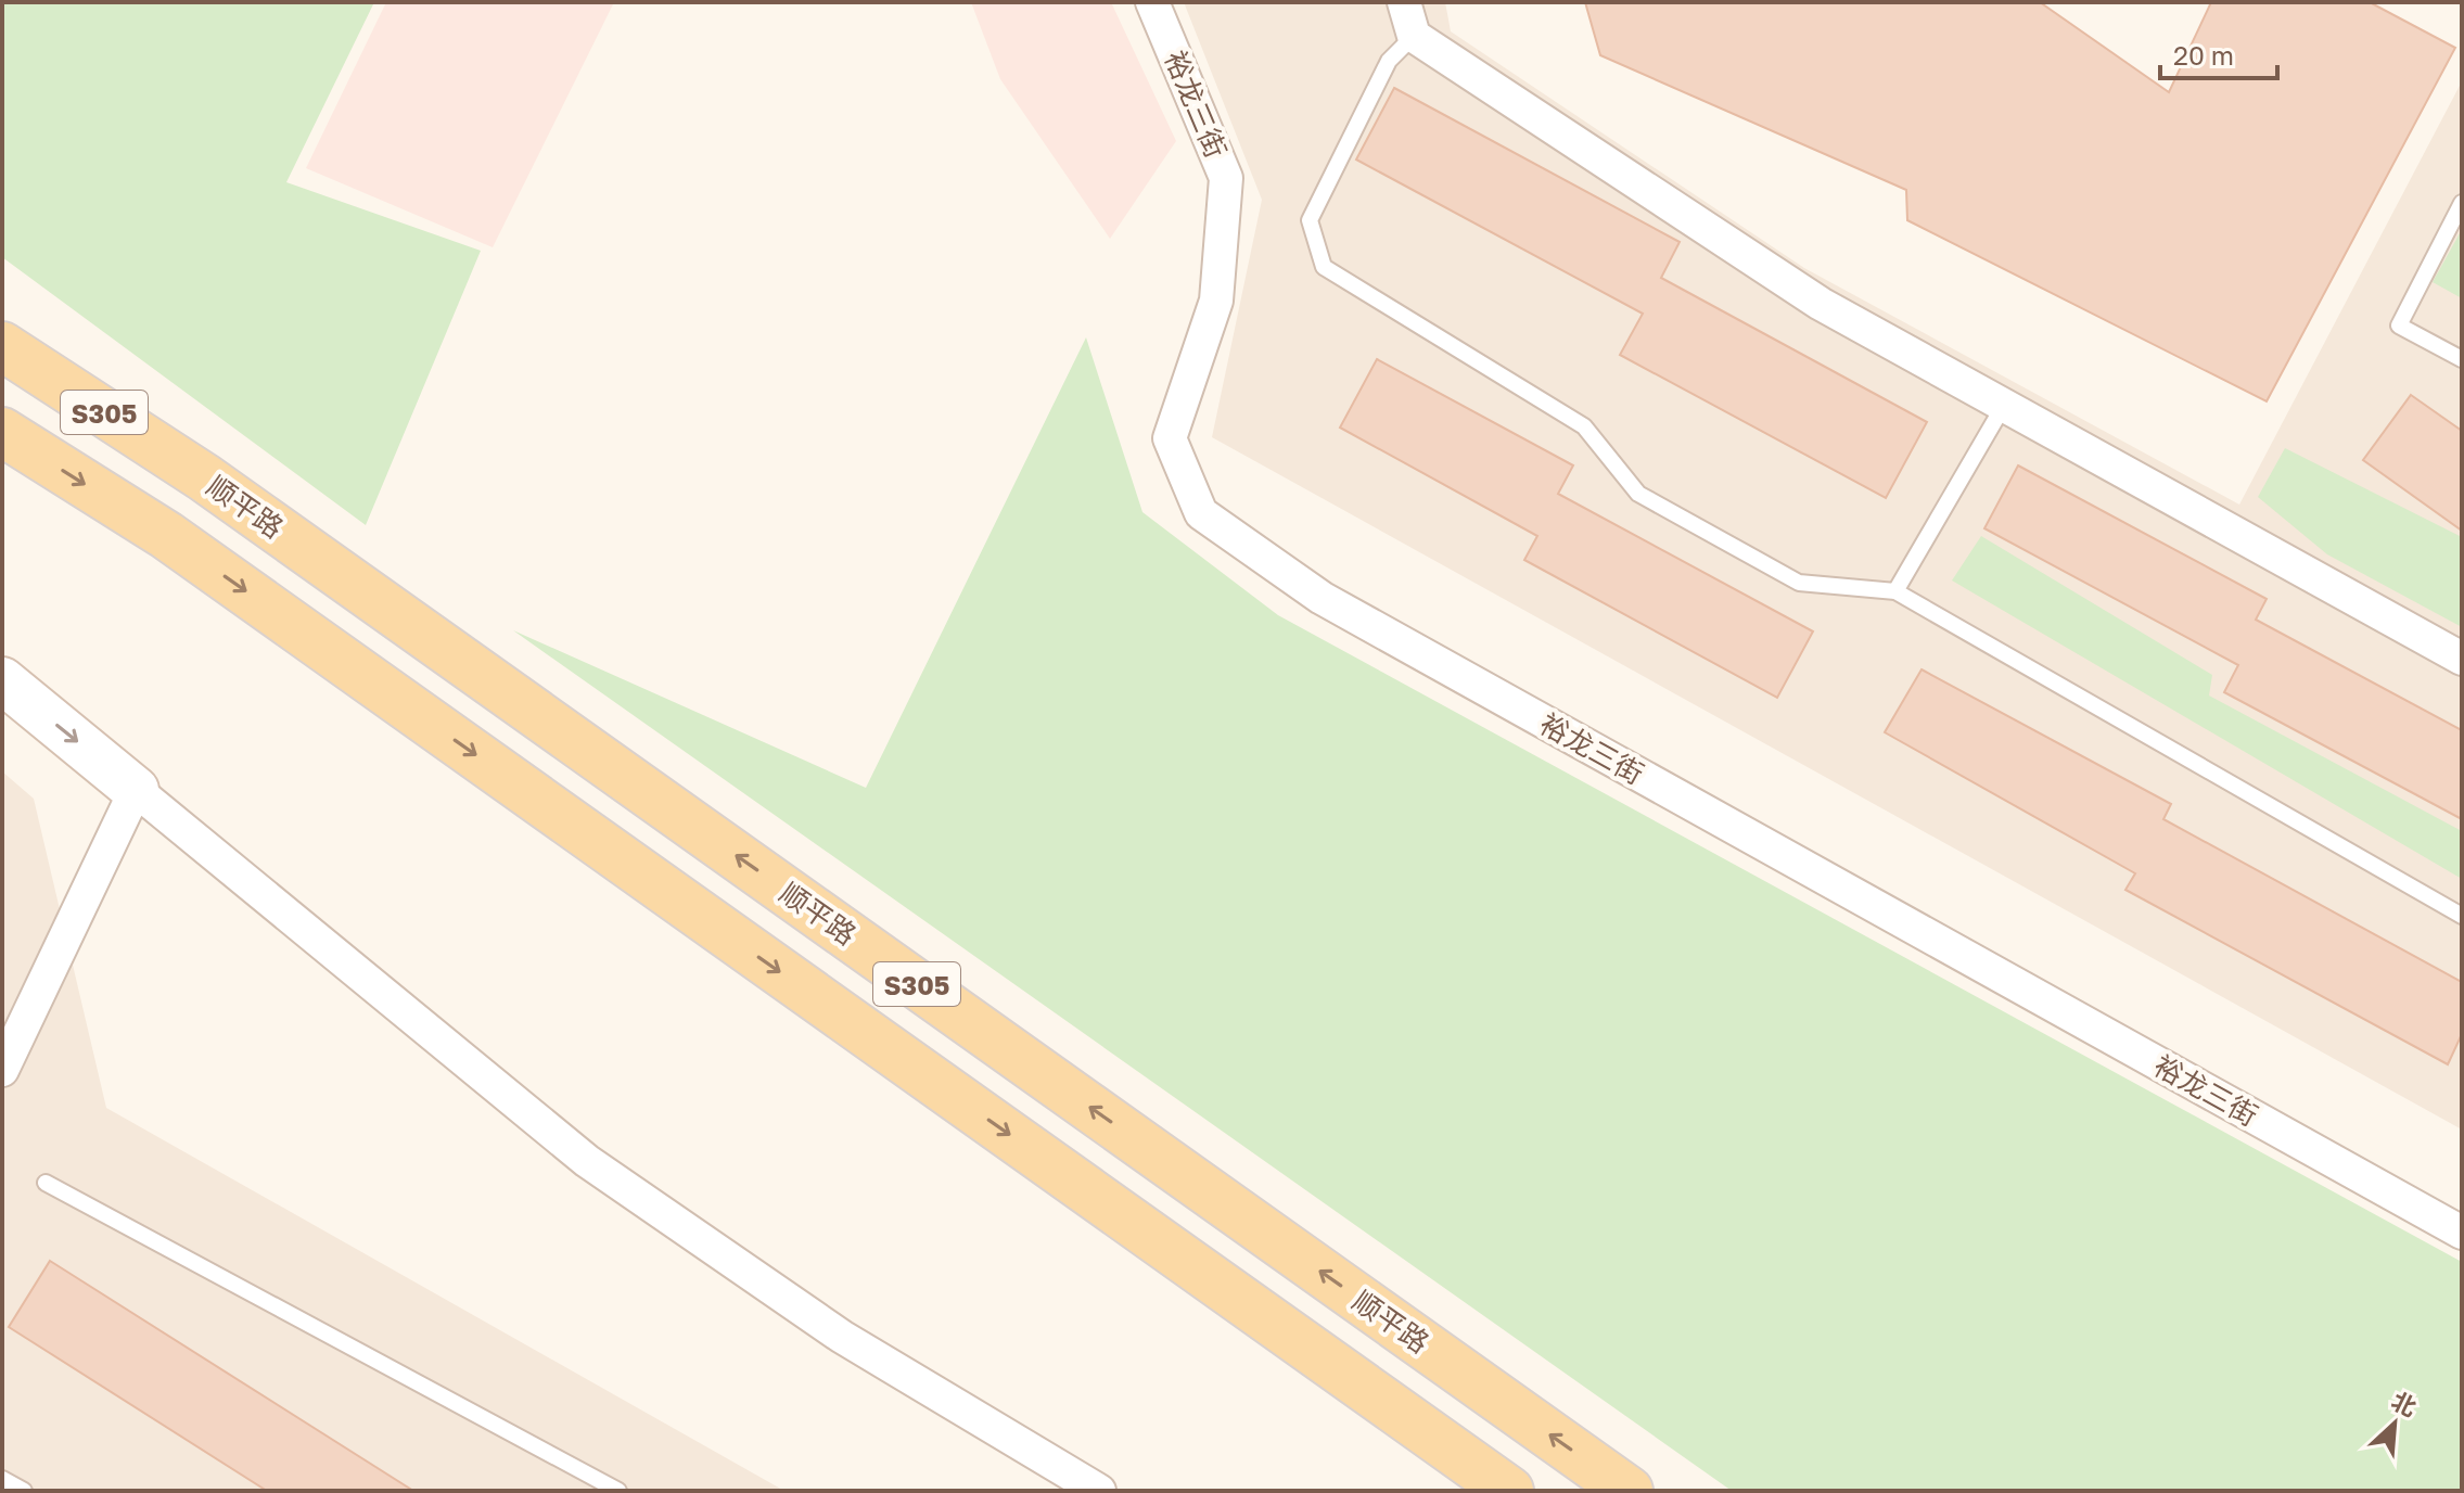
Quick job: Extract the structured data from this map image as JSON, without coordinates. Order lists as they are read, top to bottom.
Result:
{
  "streets": {
    "main road": ["S305", "顺平路"],
    "street": ["裕龙三街"]
  },
  "scale_bar": "20 m",
  "north": "top right"
}
